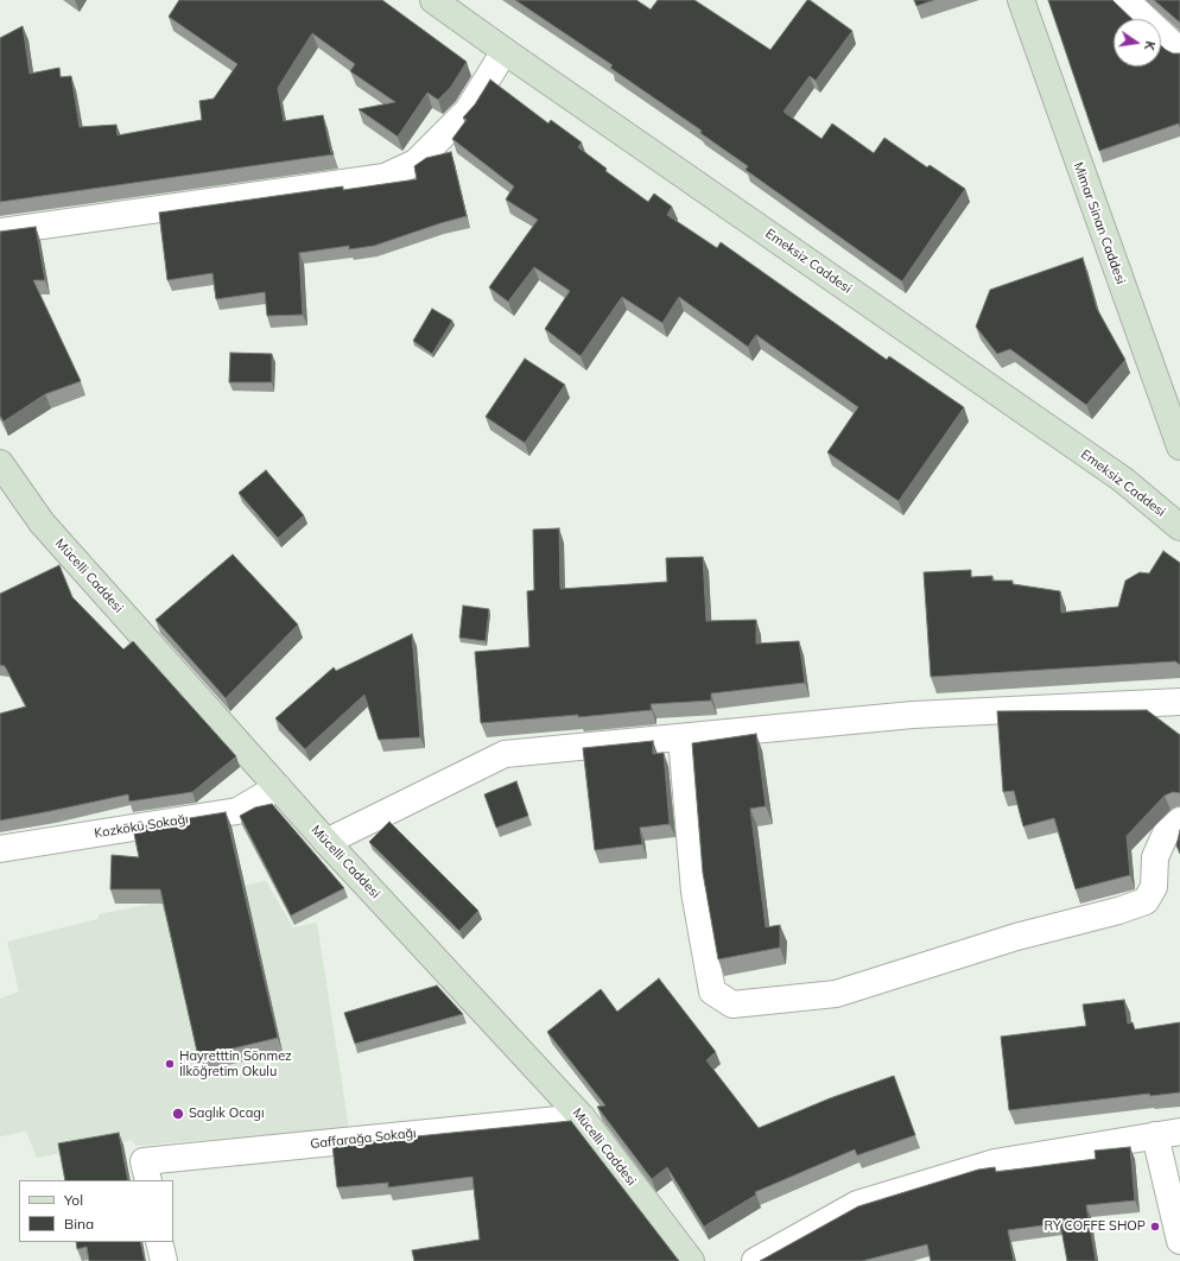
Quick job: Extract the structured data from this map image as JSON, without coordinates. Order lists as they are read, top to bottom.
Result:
{
  "streets": {
    "main road": ["Mimar Sinan Caddesi", "Emeksiz Caddesi", "Mücelli Caddesi"],
    "street": ["Kozkökü Sokağı", "Gaffarağa Sokağı"]
  },
  "crossings": [
    ["Mücelli Caddesi", "Kozkökü Sokağı"],
    ["Mücelli Caddesi", "Gaffarağa Sokağı"]
  ],
  "places": ["Hayretttin Sönmez İlköğretim Okulu", "Saglık Ocagı", "RY COFFE SHOP"],
  "legend": ["Yol", "Bina"],
  "north": "right"
}
